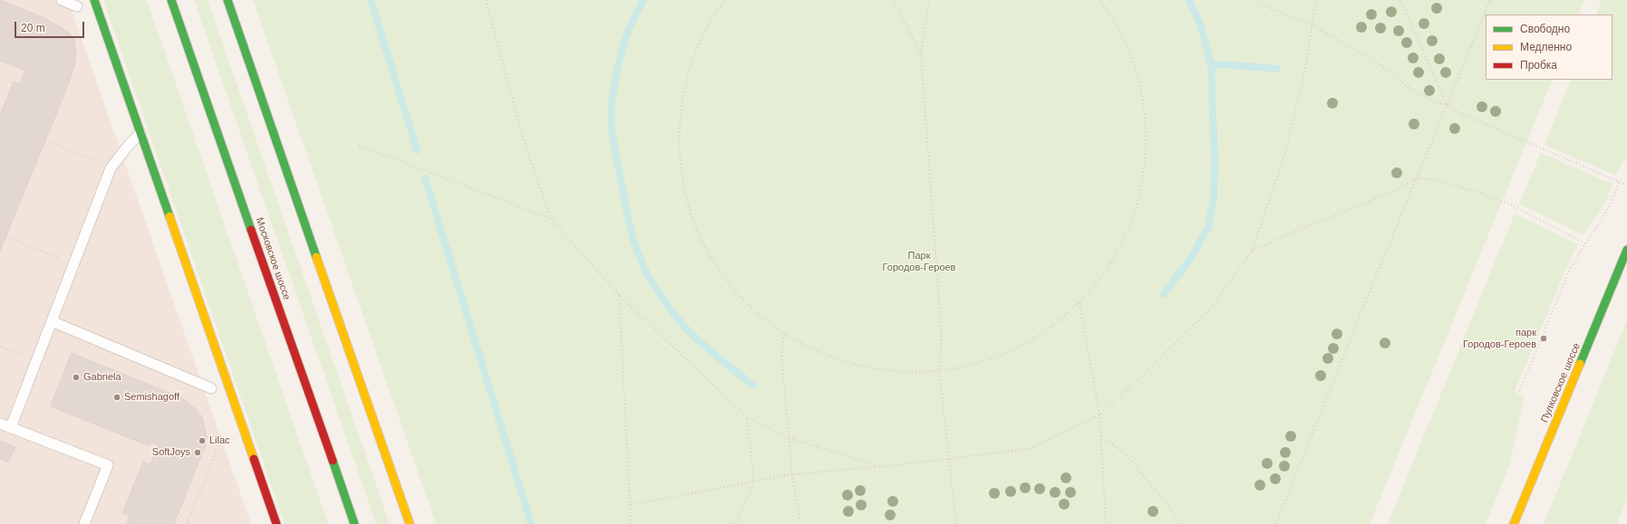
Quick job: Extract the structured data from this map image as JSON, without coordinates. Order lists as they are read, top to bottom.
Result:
{
  "streets": {
    "main road": ["Московское шоссе", "Пулковское шоссе"]
  },
  "parks": ["Парк Городов-Героев"],
  "places": [
    "парк Городов-Героев",
    "Gabriela",
    "Semishagoff",
    "Lilac",
    "SoftJoys"
  ],
  "legend": ["Свободно", "Медленно", "Пробка"],
  "scale_bar": "20 m"
}
